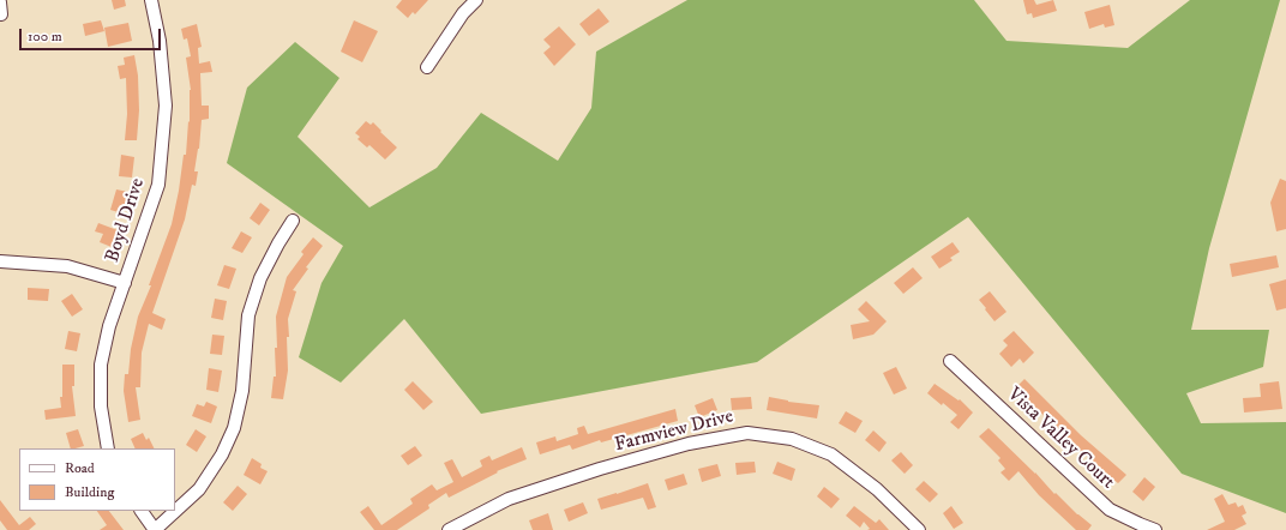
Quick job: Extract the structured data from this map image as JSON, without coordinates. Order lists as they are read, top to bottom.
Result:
{
  "streets": {
    "street": ["Boyd Drive", "Farmview Drive", "Vista Valley Court"]
  },
  "legend": ["Road", "Building"],
  "scale_bar": "100 m"
}
